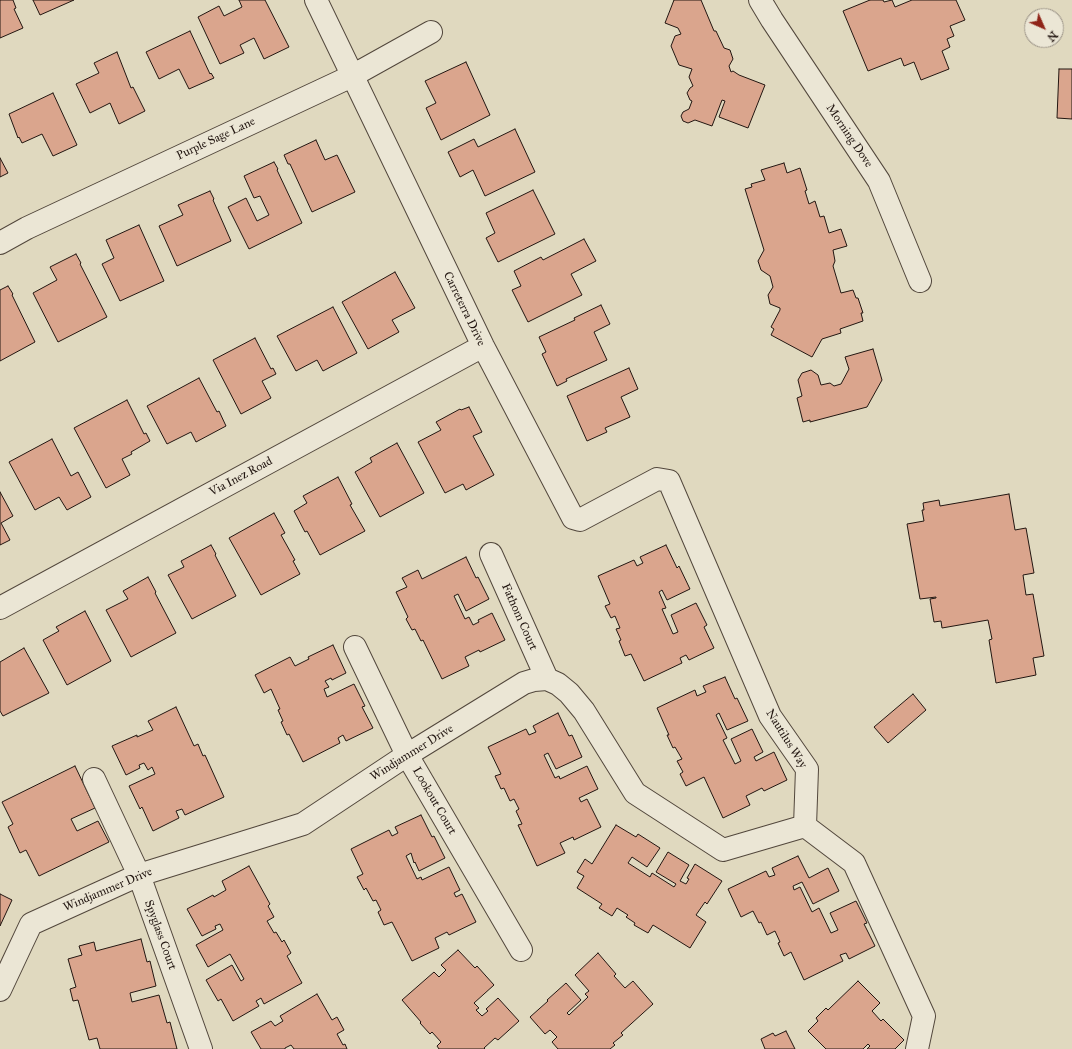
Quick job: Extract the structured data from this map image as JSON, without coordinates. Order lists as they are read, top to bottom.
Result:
{
  "streets": {
    "street": [
      "Morning Dove",
      "Purple Sage Lane",
      "Carreterra Drive",
      "Via Inez Road",
      "Fathom Court",
      "Nautilus Way",
      "Windjammer Drive",
      "Lookout Court",
      "Spyglass Court"
    ]
  },
  "crossings": [
    ["Purple Sage Lane", "Carreterra Drive"],
    ["Carreterra Drive", "Via Inez Road"],
    ["Carreterra Drive", "Nautilus Way"],
    ["Fathom Court", "Windjammer Drive"],
    ["Windjammer Drive", "Lookout Court"],
    ["Windjammer Drive", "Spyglass Court"]
  ],
  "north": "bottom right"
}
